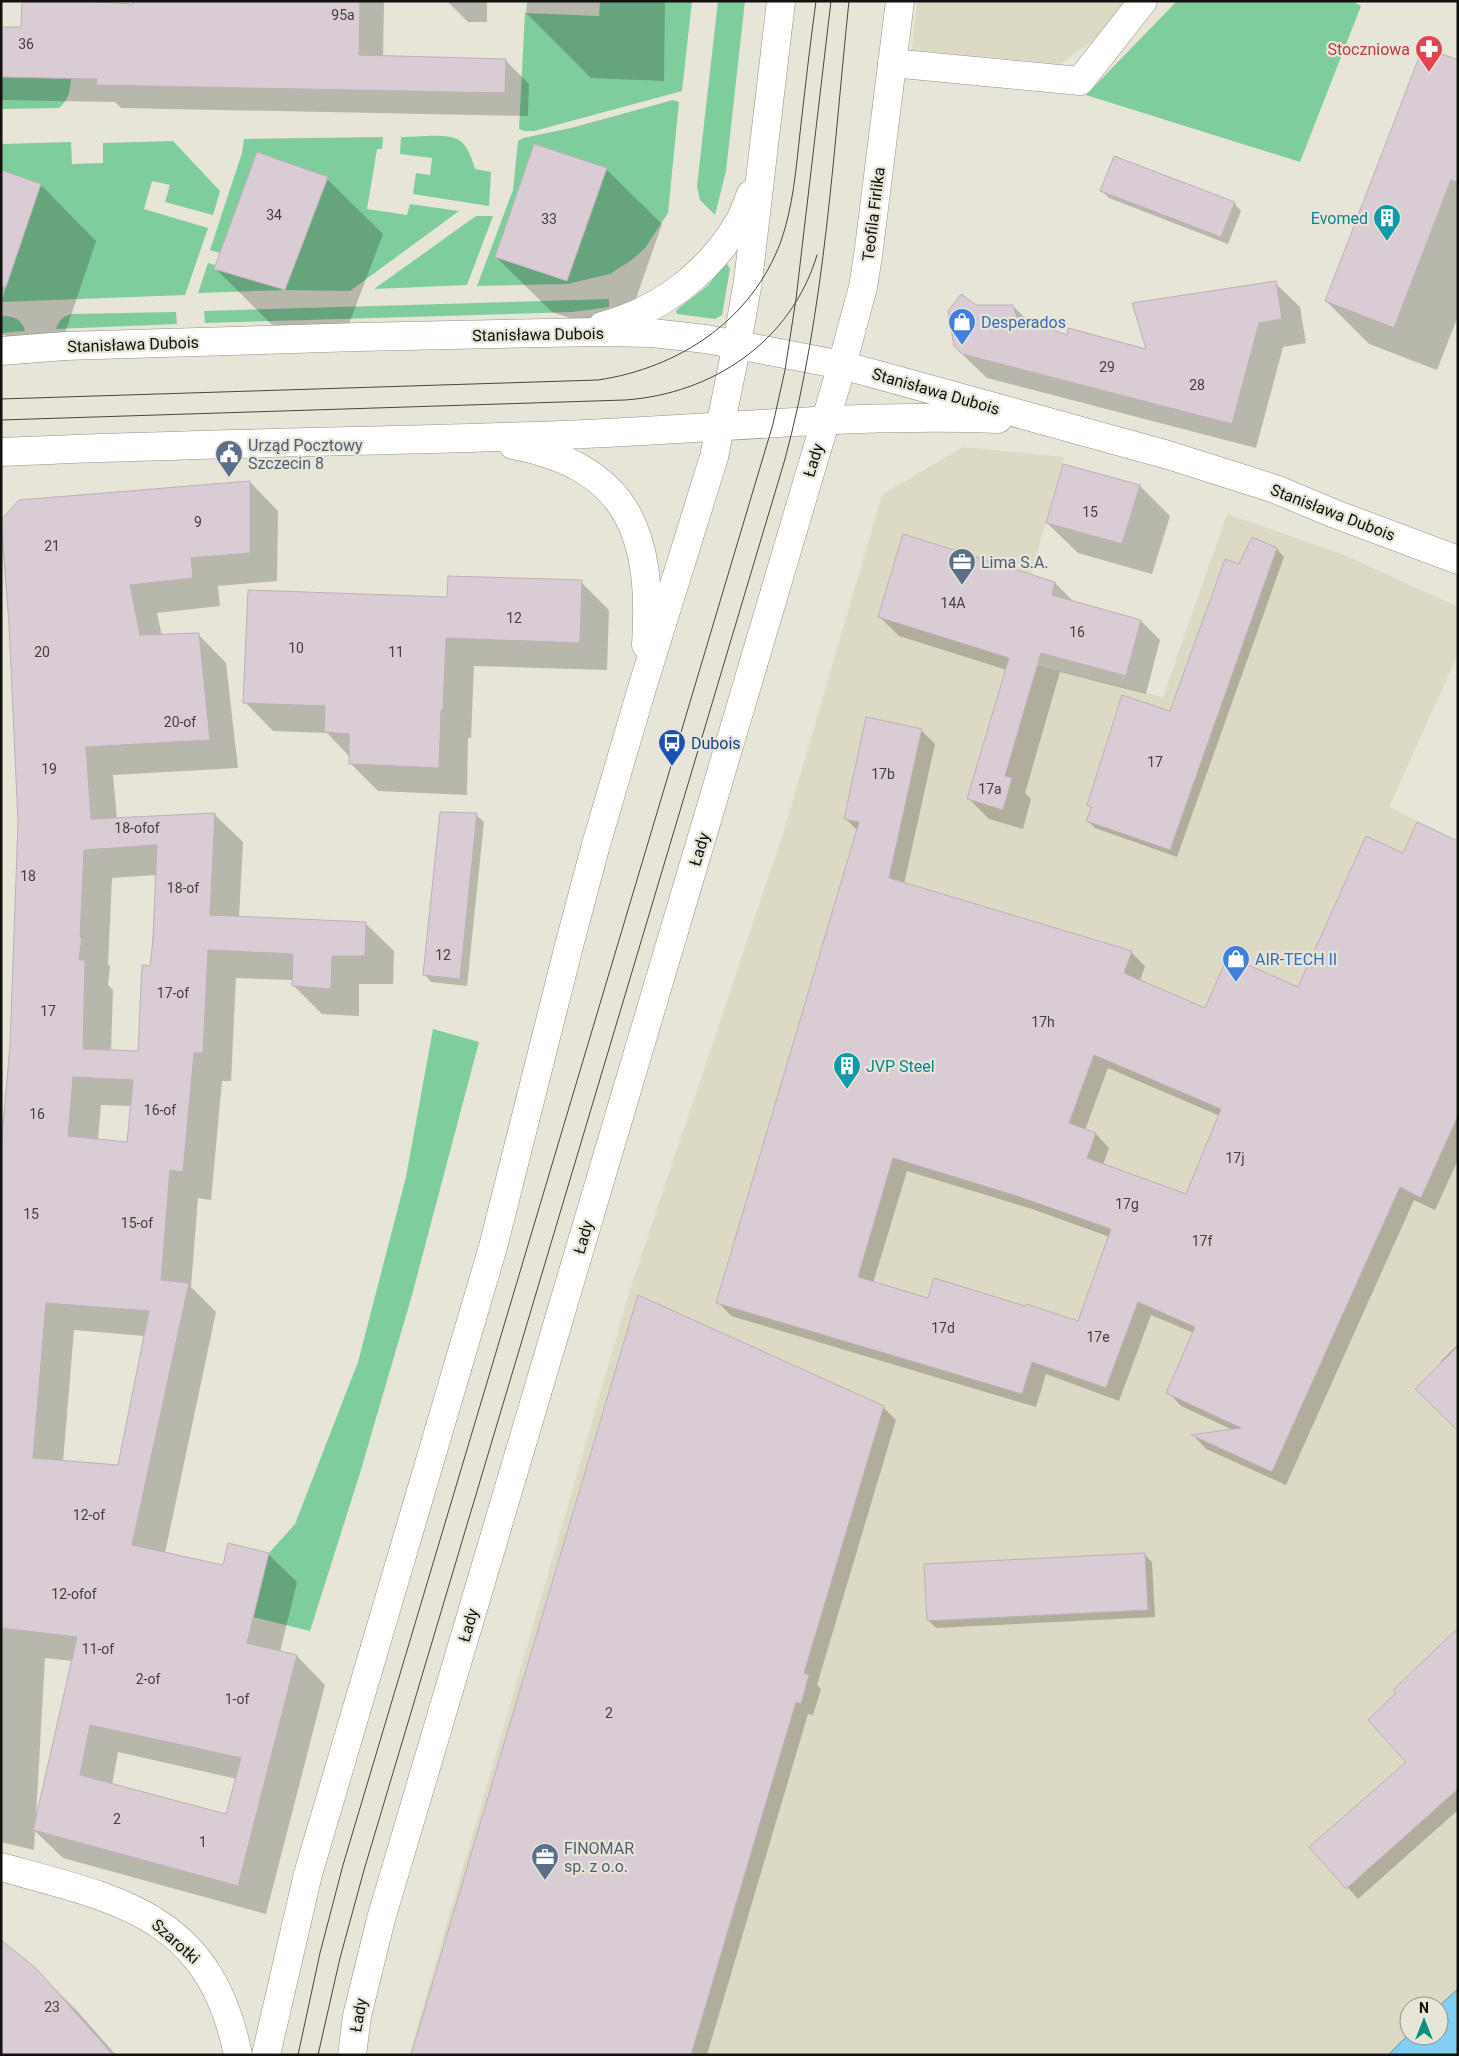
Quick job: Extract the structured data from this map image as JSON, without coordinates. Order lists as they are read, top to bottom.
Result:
{
  "streets": {
    "street": [
      "Teofila Firlika",
      "Stanisława Dubois",
      "Łady",
      "Szarotki"
    ]
  },
  "crossings": [
    ["Teofila Firlika", "Stanisława Dubois"],
    ["Teofila Firlika", "Łady"],
    ["Stanisława Dubois", "Łady"]
  ],
  "places": {
    "pharmacy": ["Stoczniowa"],
    "building": ["Evomed", "JVP Steel"],
    "shop": ["Desperados", "AIR-TECH II"],
    "public building": ["Urząd Pocztowy Szczecin 8"],
    "office": ["Lima S.A.", "FINOMAR sp. z o.o."],
    "bus stop": ["Dubois"]
  },
  "house_numbers": [
    "95a",
    "36",
    "34",
    "33",
    "29",
    "28",
    "15",
    "9",
    "21",
    "14A",
    "12",
    "16",
    "10",
    "20",
    "11",
    "20-of",
    "17",
    "19",
    "17b",
    "17a",
    "18-ofof",
    "18",
    "18-of",
    "12",
    "17-of",
    "17",
    "17h",
    "16-of",
    "16",
    "17j",
    "17g",
    "15",
    "15-of",
    "17f",
    "17d",
    "17e",
    "12-of",
    "12-ofof",
    "11-of",
    "2-of",
    "1-of",
    "2",
    "2",
    "1",
    "23"
  ],
  "north": "top"
}
